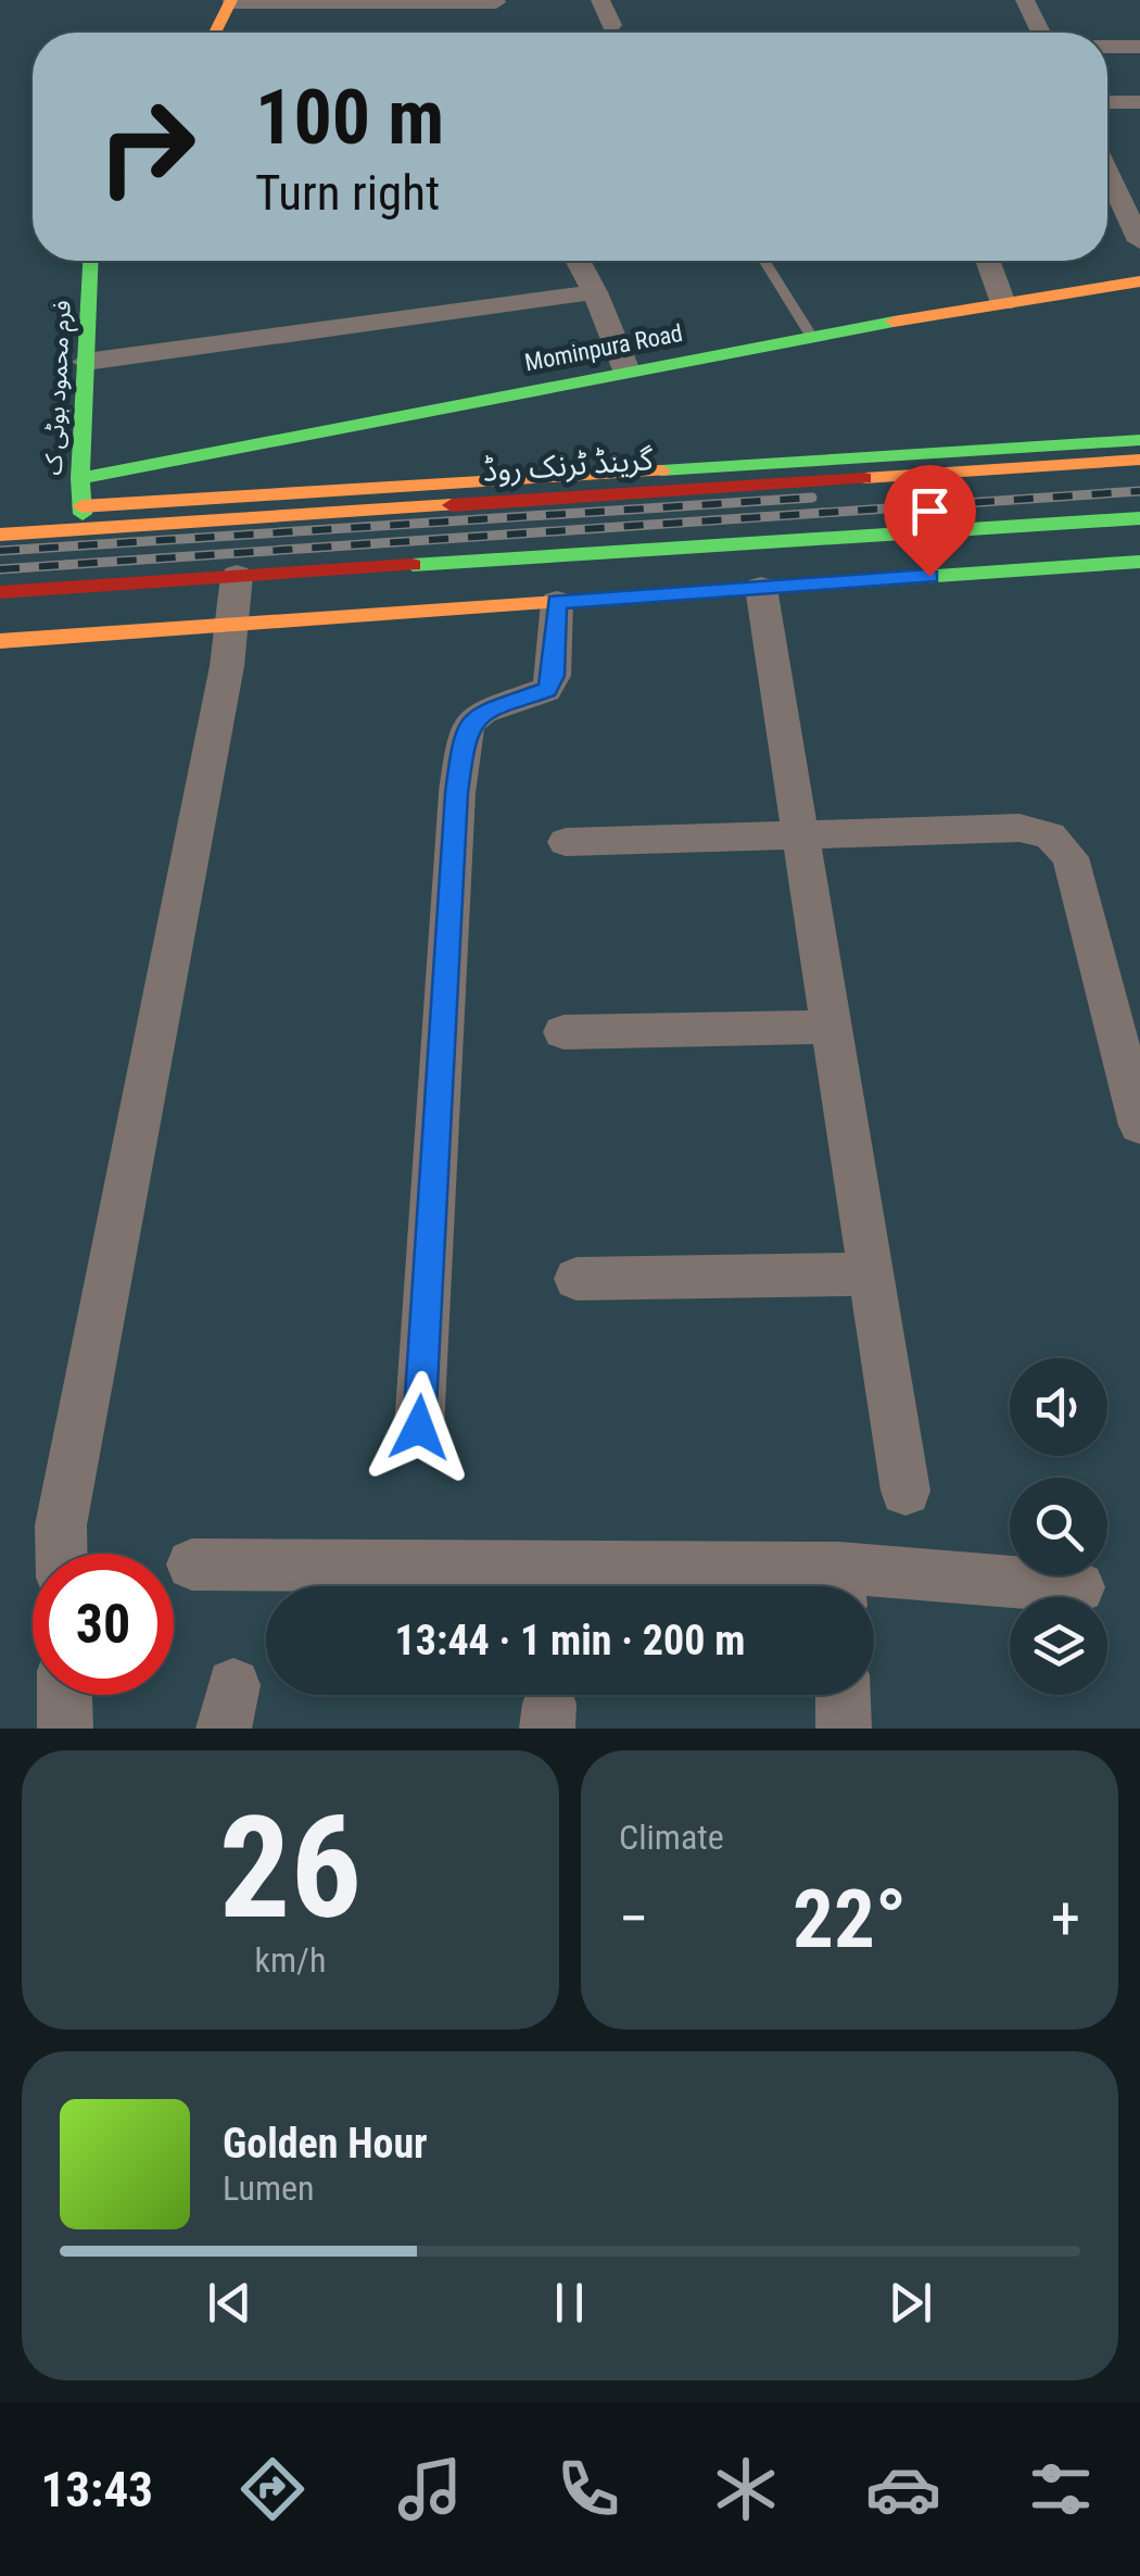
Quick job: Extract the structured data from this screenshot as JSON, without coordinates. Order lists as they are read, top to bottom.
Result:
{
  "streets": {
    "street": ["Mominpura Road", "فرم محمود بوٹی ک", "گرینڈ ٹرنک روڈ"]
  },
  "crossings": [
    ["Mominpura Road", "فرم محمود بوٹی ک"],
    ["فرم محمود بوٹی ک", "گرینڈ ٹرنک روڈ"]
  ],
  "page": {
    "turn": ["100 m", "Turn right"],
    "limit": "30",
    "trip": "13:44 · 1 min · 200 m",
    "tile": [
      ["26", "km/h"],
      "Climate"
    ],
    "heat": ["−", "22°", "+"],
    "song": ["Golden Hour", "Lumen"],
    "tabs": "13:43"
  }
}
